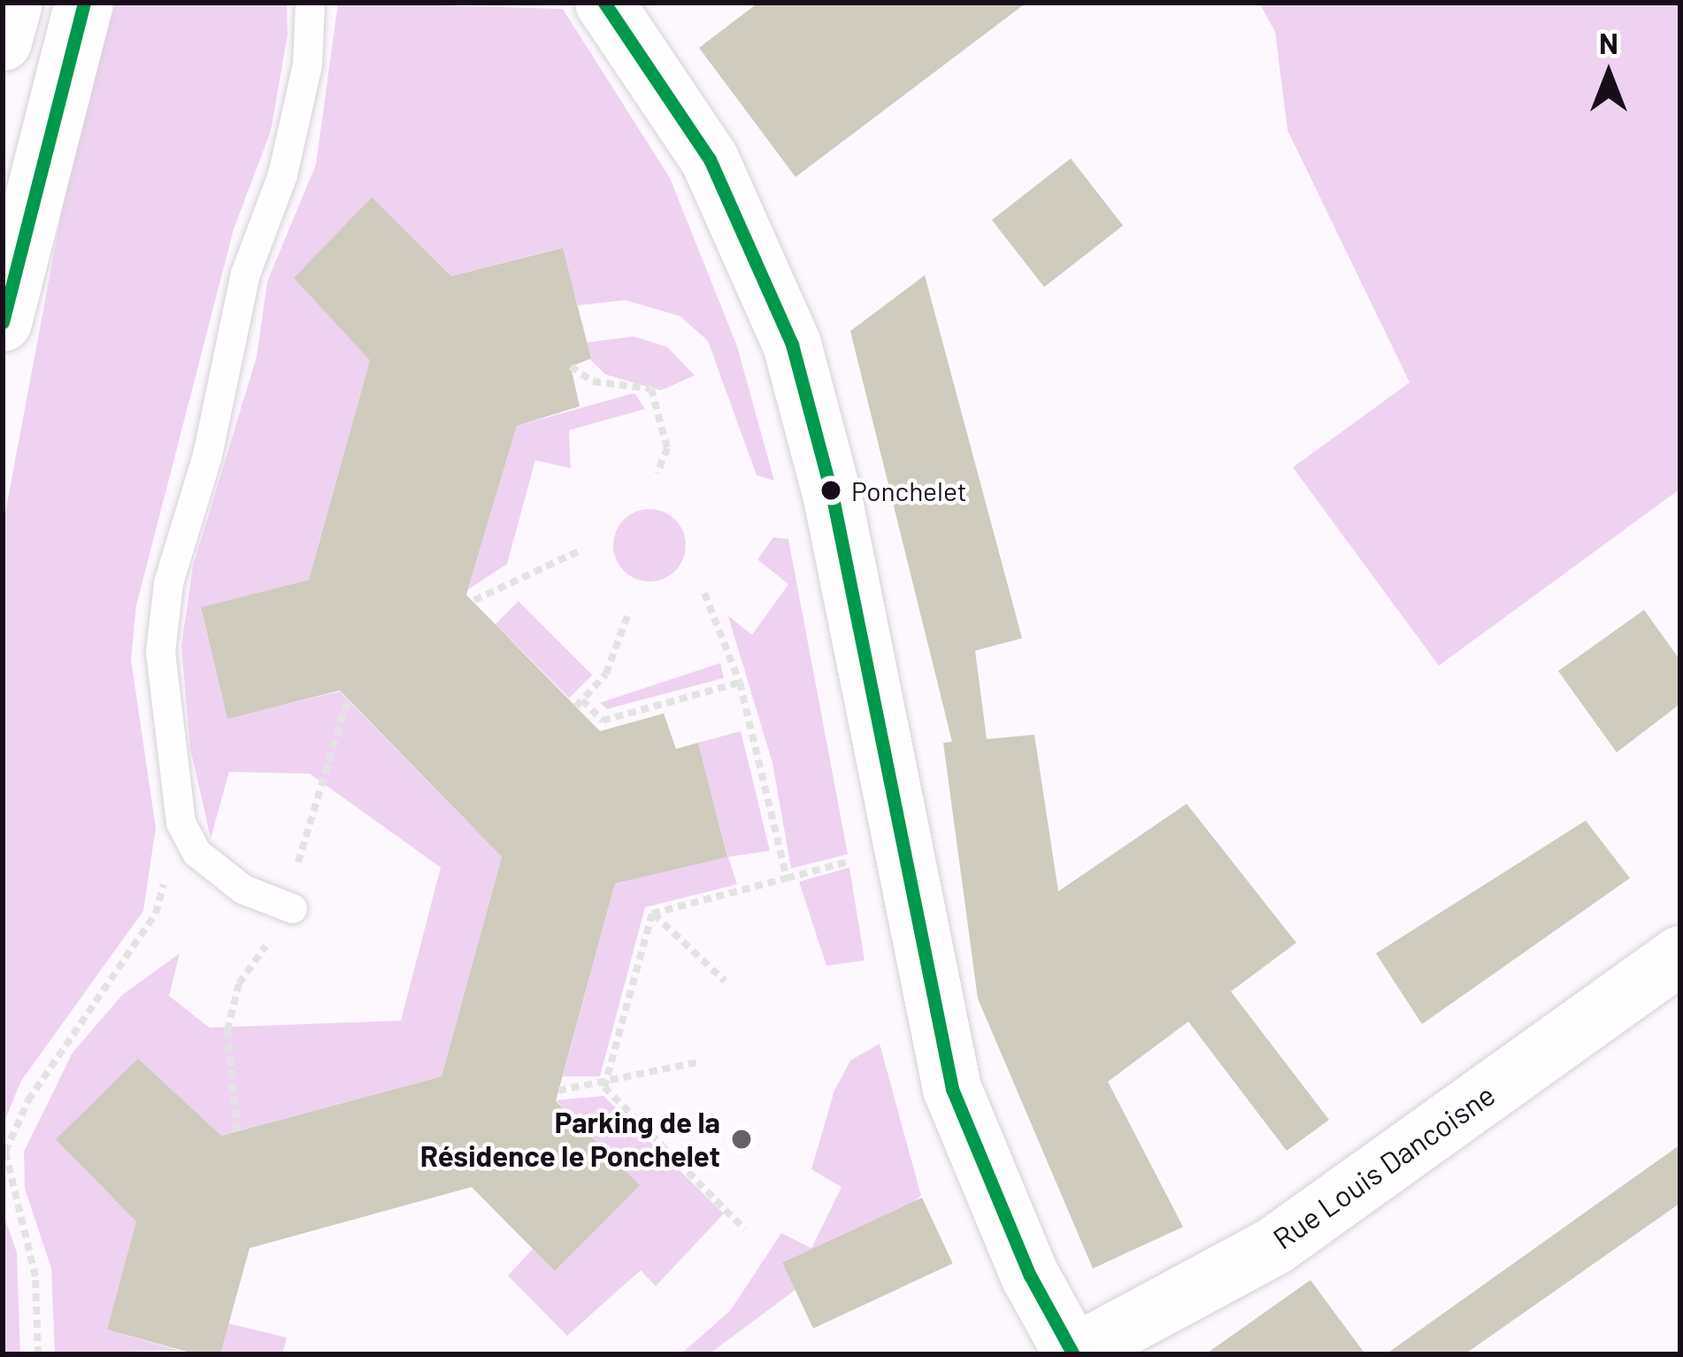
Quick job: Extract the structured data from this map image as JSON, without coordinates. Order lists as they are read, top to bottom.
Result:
{
  "streets": {
    "street": ["Rue Louis Dancoisne"]
  },
  "places": ["Ponchelet", "Parking de la Résidence le Ponchelet"],
  "north": "top"
}
